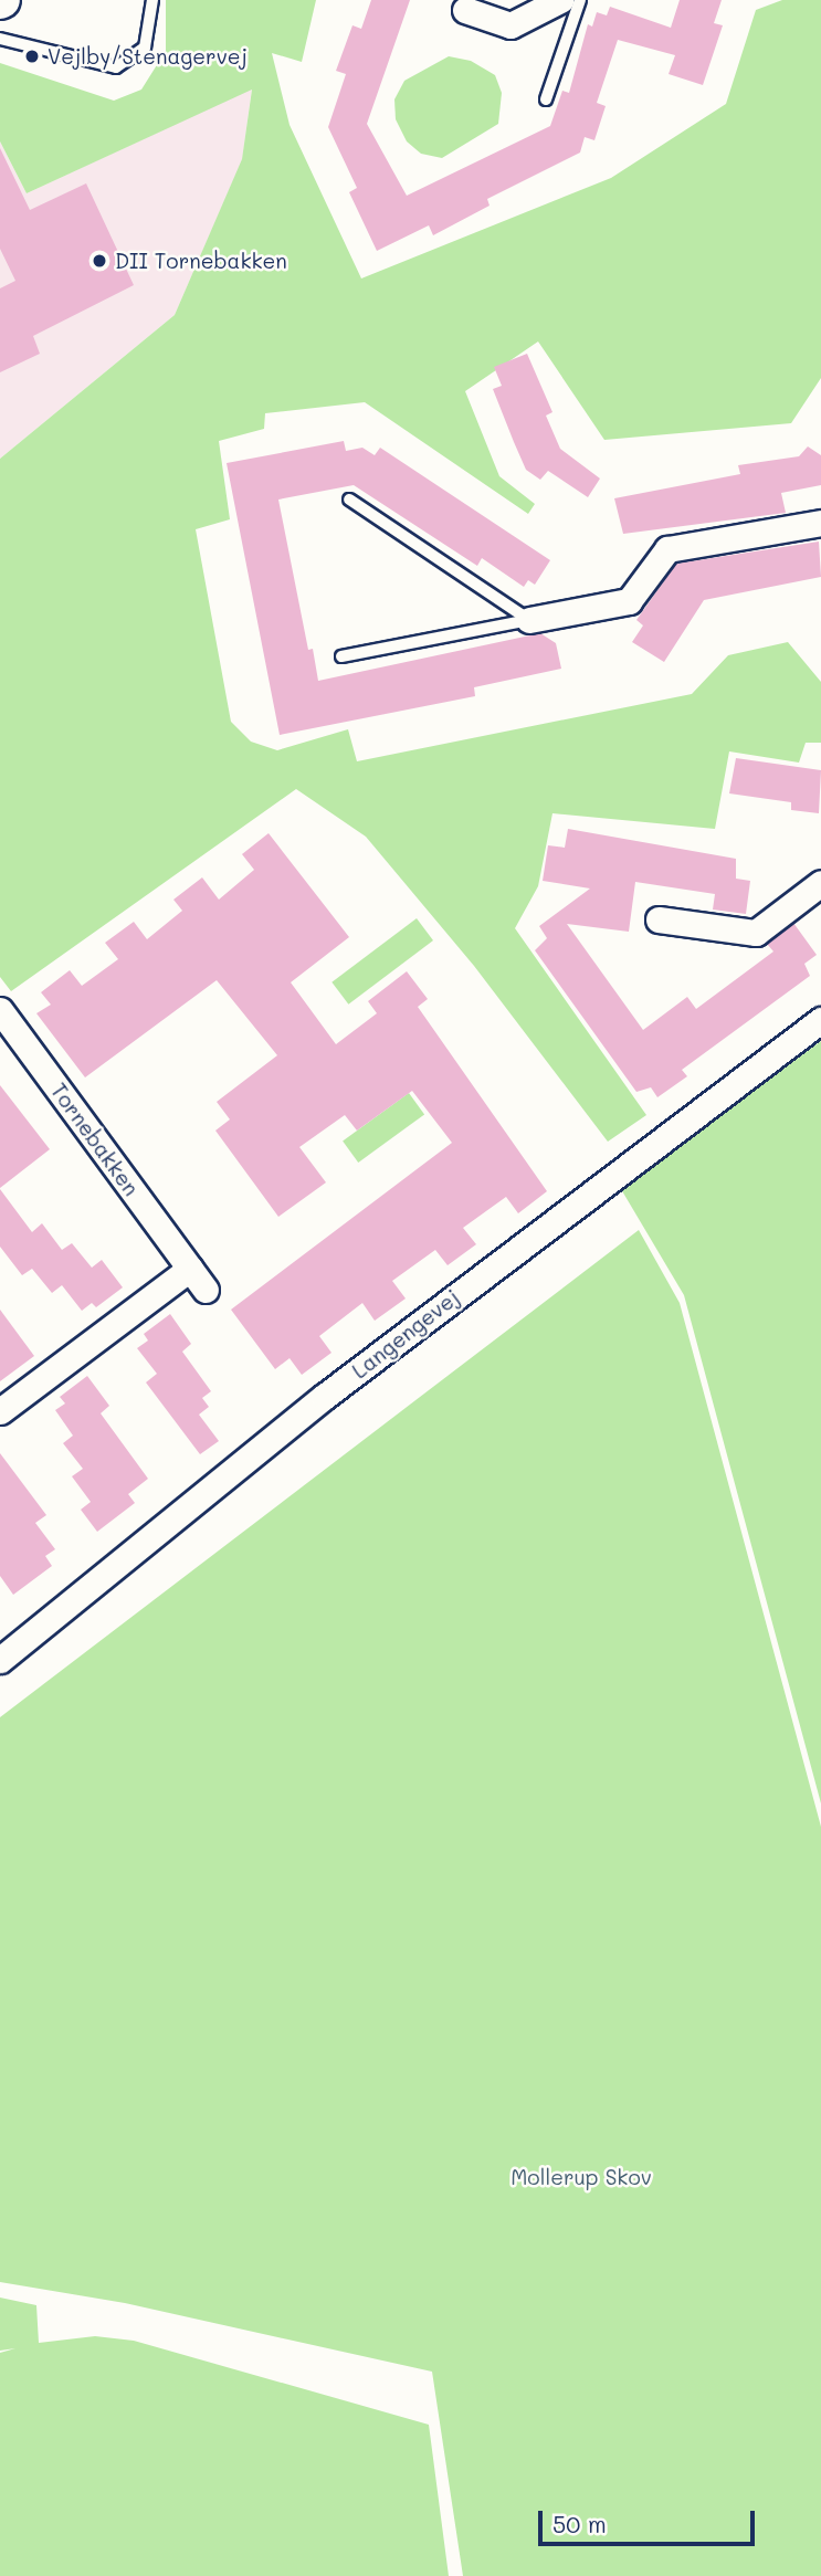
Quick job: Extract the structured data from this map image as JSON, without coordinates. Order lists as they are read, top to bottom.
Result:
{
  "streets": {
    "street": ["Tornebakken", "Langengevej"]
  },
  "parks": ["Mollerup Skov"],
  "places": ["Vejlby/Stenagervej", "DII Tornebakken"],
  "scale_bar": "50 m"
}
